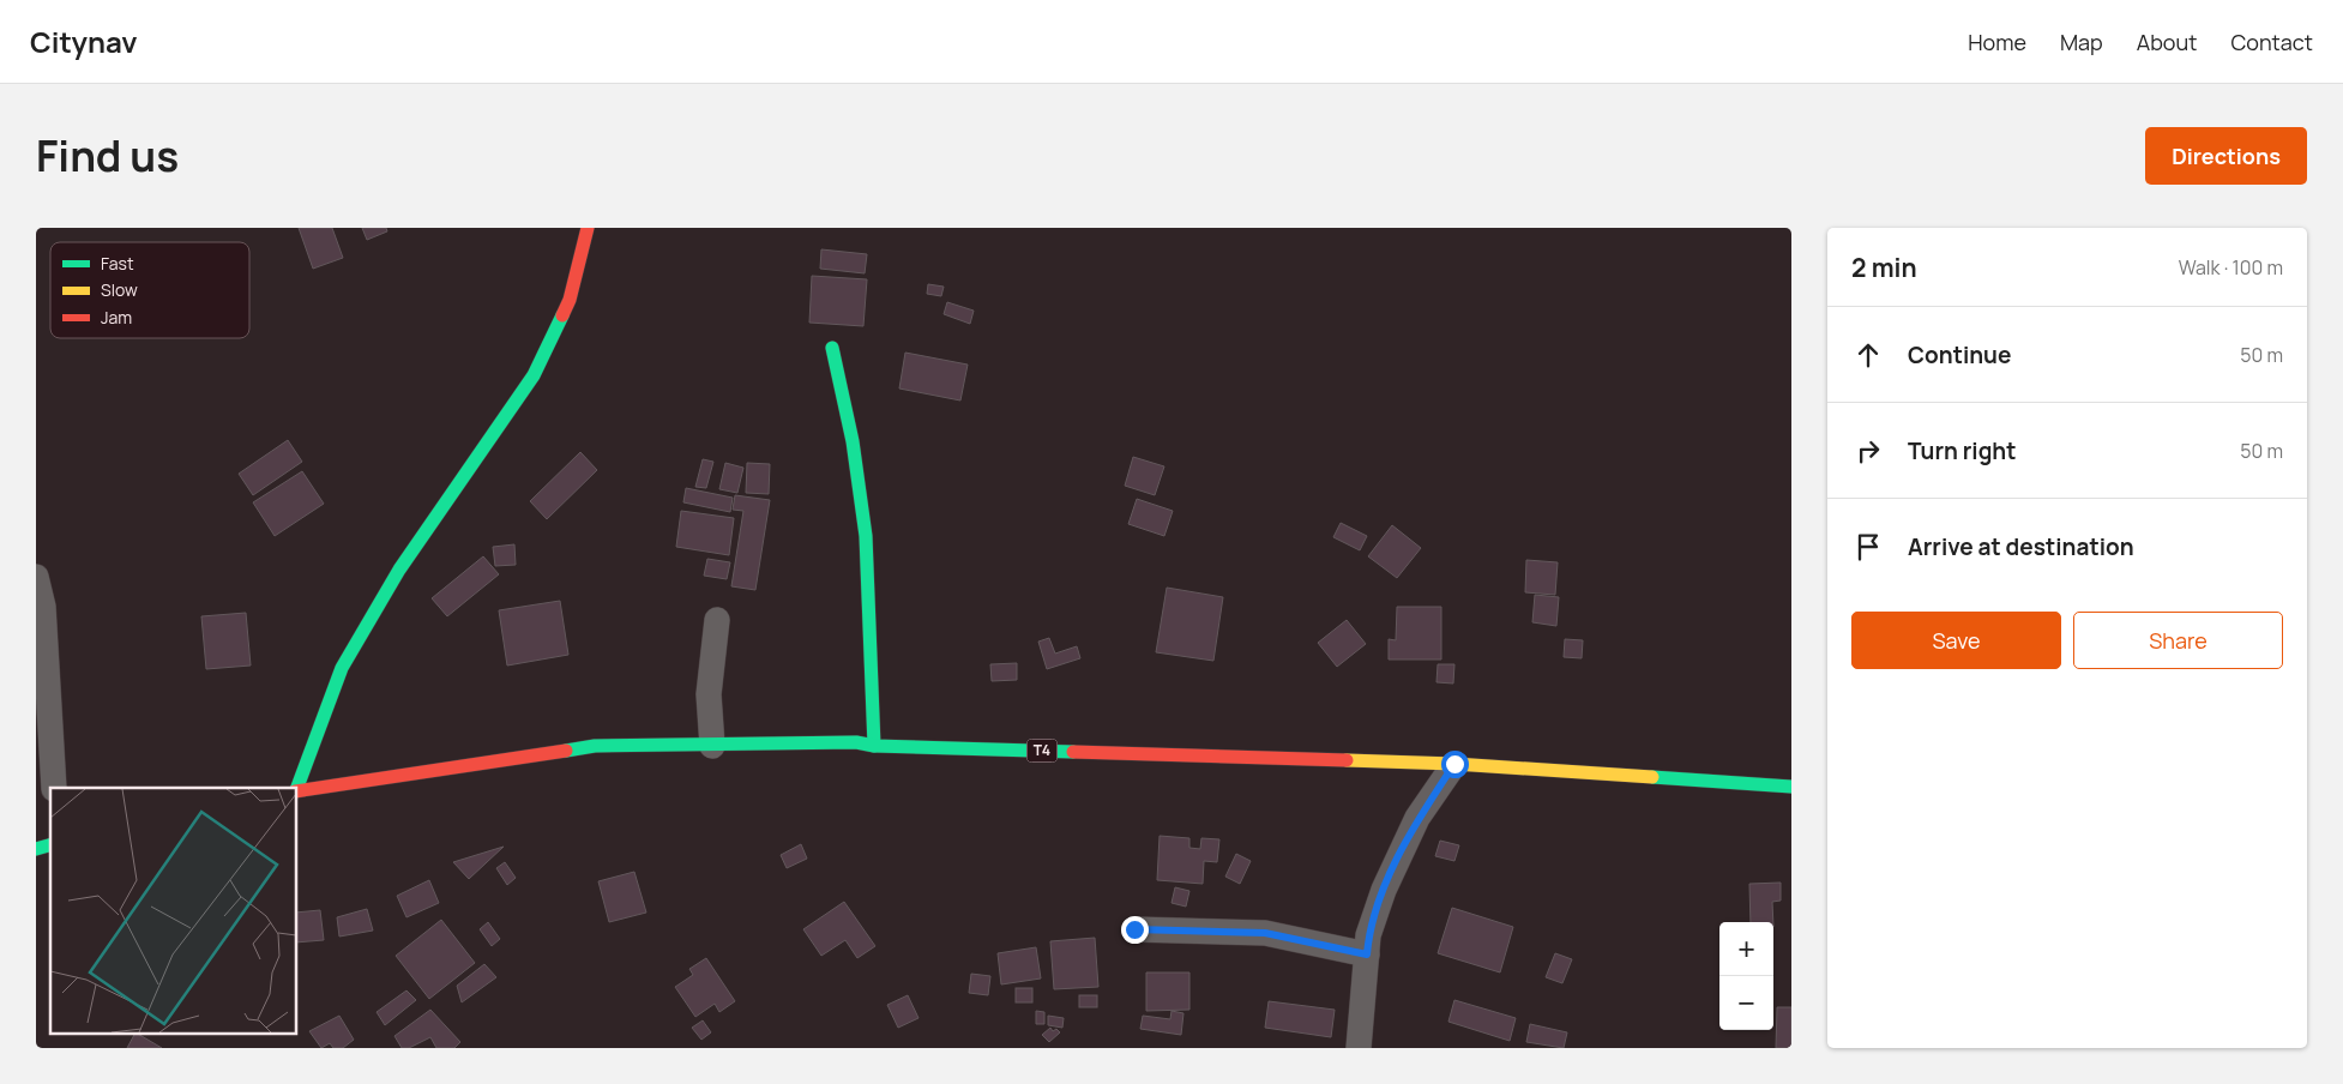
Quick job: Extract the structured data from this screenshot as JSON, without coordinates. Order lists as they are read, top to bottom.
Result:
{
  "streets": {
    "main road": ["T4"]
  },
  "legend": ["Fast", "Slow", "Jam"],
  "page": {
    "header": "Citynav",
    "nav": [
      "Home",
      "Map",
      "About",
      "Contact"
    ],
    "title": "Find us",
    "buttons": [
      "Directions",
      ["Save", "Share"]
    ],
    "heading": ["2 min", "Walk · 100 m"],
    "list": [
      ["Continue", "50 m"],
      ["Turn right", "50 m"],
      "Arrive at destination"
    ],
    "map_buttons": ["+", "−"]
  }
}
